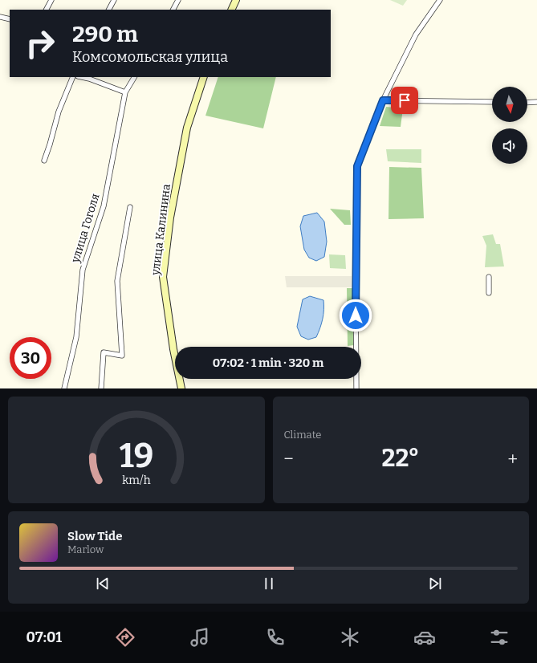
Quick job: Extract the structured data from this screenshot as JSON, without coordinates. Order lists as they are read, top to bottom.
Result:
{
  "streets": {
    "street": ["улица Гоголя", "улица Калинина"]
  },
  "north": "bottom",
  "page": {
    "turn": ["290 m", "Комсомольская улица"],
    "limit": "30",
    "trip": "07:02 · 1 min · 320 m",
    "tile": "Climate",
    "heat": ["−", "22°", "+"],
    "song": ["Slow Tide", "Marlow"],
    "tabs": "07:01",
    "gauge": ["19", "km/h"]
  }
}
